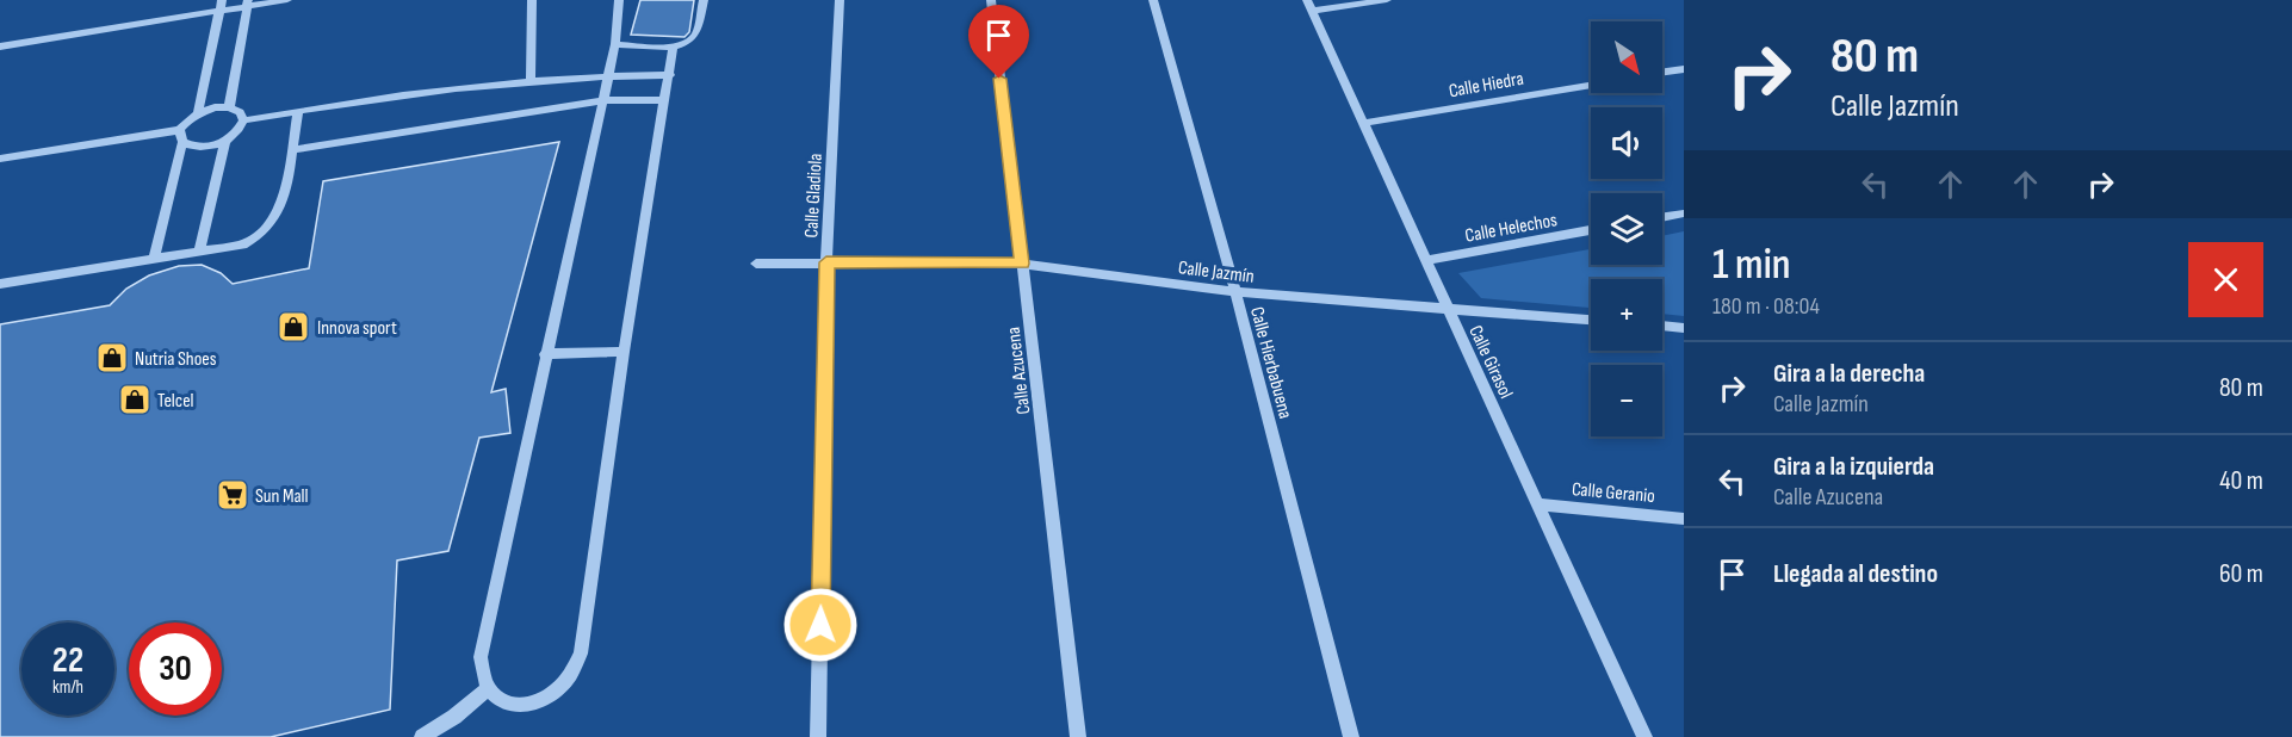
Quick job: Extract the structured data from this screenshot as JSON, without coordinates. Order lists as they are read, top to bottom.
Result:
{
  "streets": {
    "street": [
      "Calle Hiedra",
      "Calle Gladiola",
      "Calle Helechos",
      "Calle Jazmín",
      "Calle Girasol",
      "Calle Hierbabuena",
      "Calle Azucena",
      "Calle Geranio"
    ]
  },
  "crossings": [
    ["Calle Hiedra", "Calle Girasol"],
    ["Calle Gladiola", "Calle Jazmín"],
    ["Calle Helechos", "Calle Girasol"],
    ["Calle Jazmín", "Calle Girasol"],
    ["Calle Jazmín", "Calle Hierbabuena"],
    ["Calle Jazmín", "Calle Azucena"],
    ["Calle Girasol", "Calle Geranio"]
  ],
  "places": {
    "shop": ["Innova sport", "Nutria Shoes", "Telcel"],
    "supermarket": ["Sun Mall"]
  },
  "north": "bottom right",
  "page": {
    "turn": ["80 m", "Calle Jazmín"],
    "map_buttons": ["+", "−"],
    "heading": ["1 min", "180 m · 08:04"],
    "list": [
      {
        "name": "Gira a la derecha",
        "note": "Calle Jazmín",
        "value": "80 m"
      },
      {
        "name": "Gira a la izquierda",
        "note": "Calle Azucena",
        "value": "40 m"
      },
      {
        "name": "Llegada al destino",
        "value": "60 m"
      }
    ],
    "speed": "22 km/h",
    "limit": "30"
  }
}
